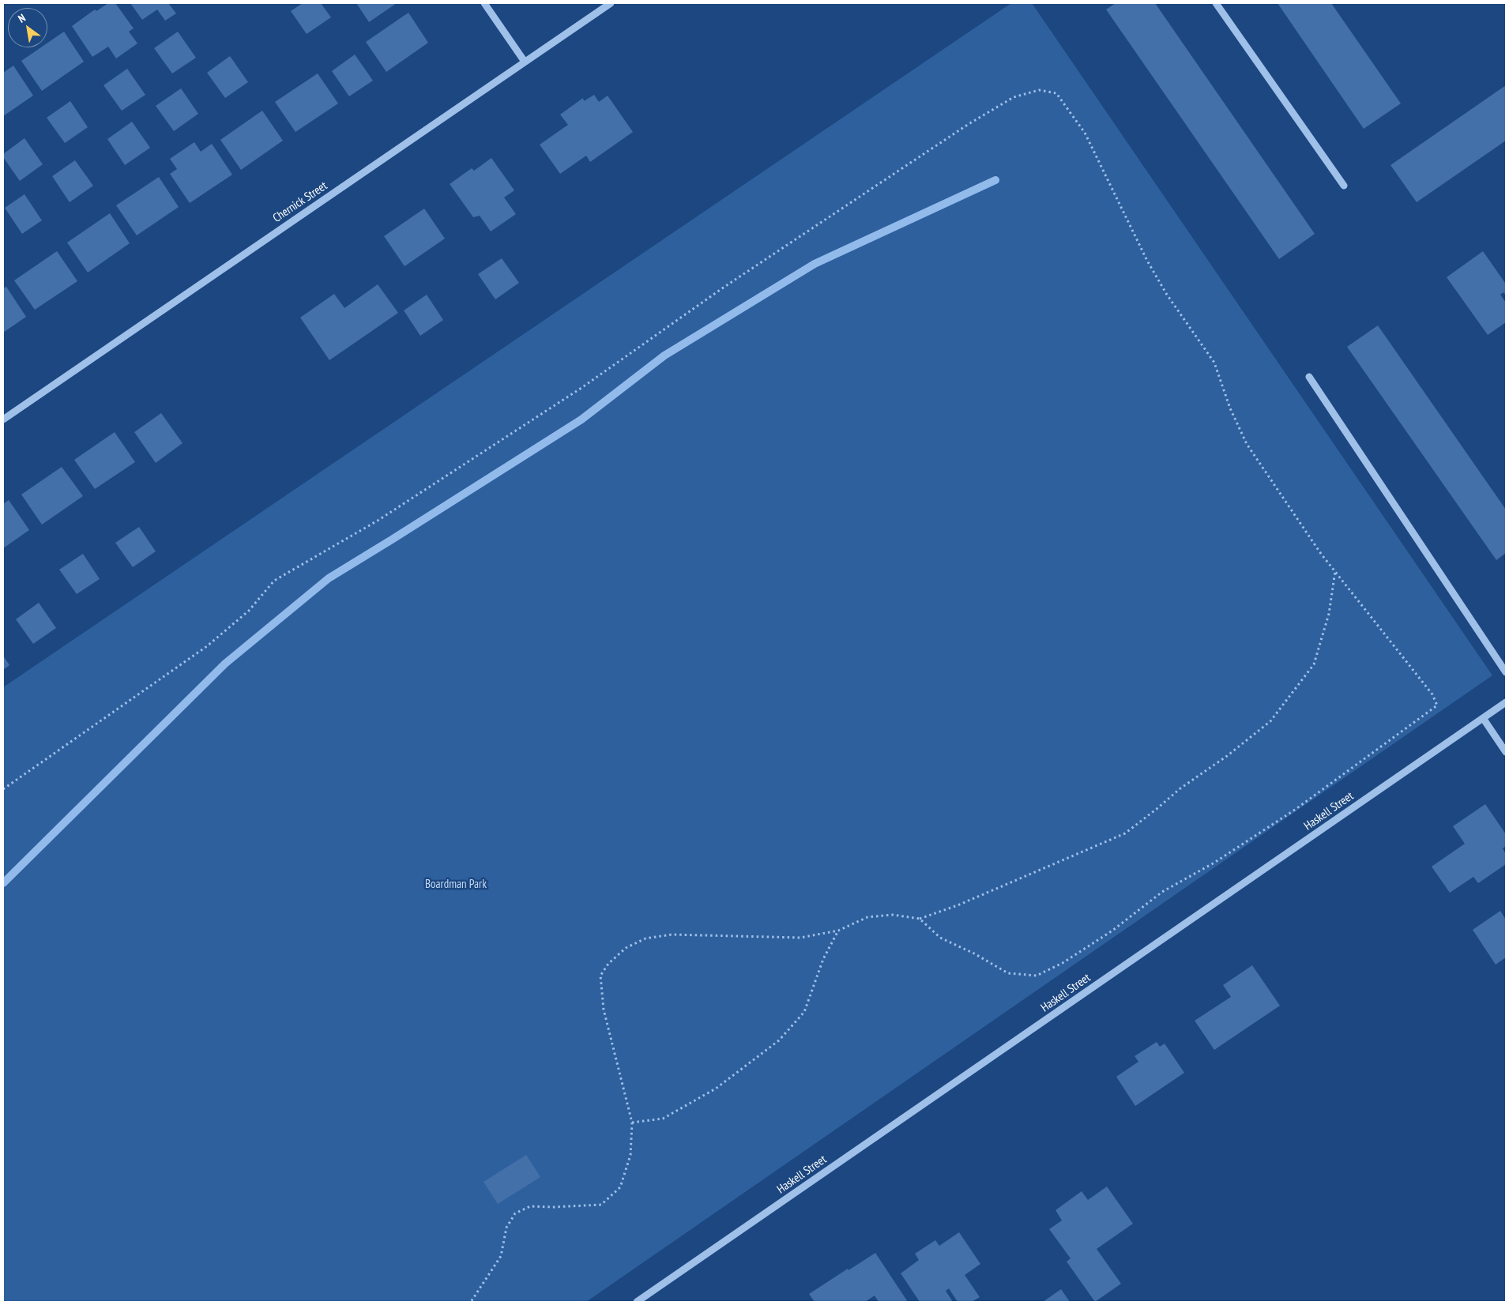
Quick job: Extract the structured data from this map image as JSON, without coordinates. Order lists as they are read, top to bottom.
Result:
{
  "streets": {
    "street": ["Chernick Street", "Haskell Street"]
  },
  "parks": ["Boardman Park"],
  "north": "top left"
}
